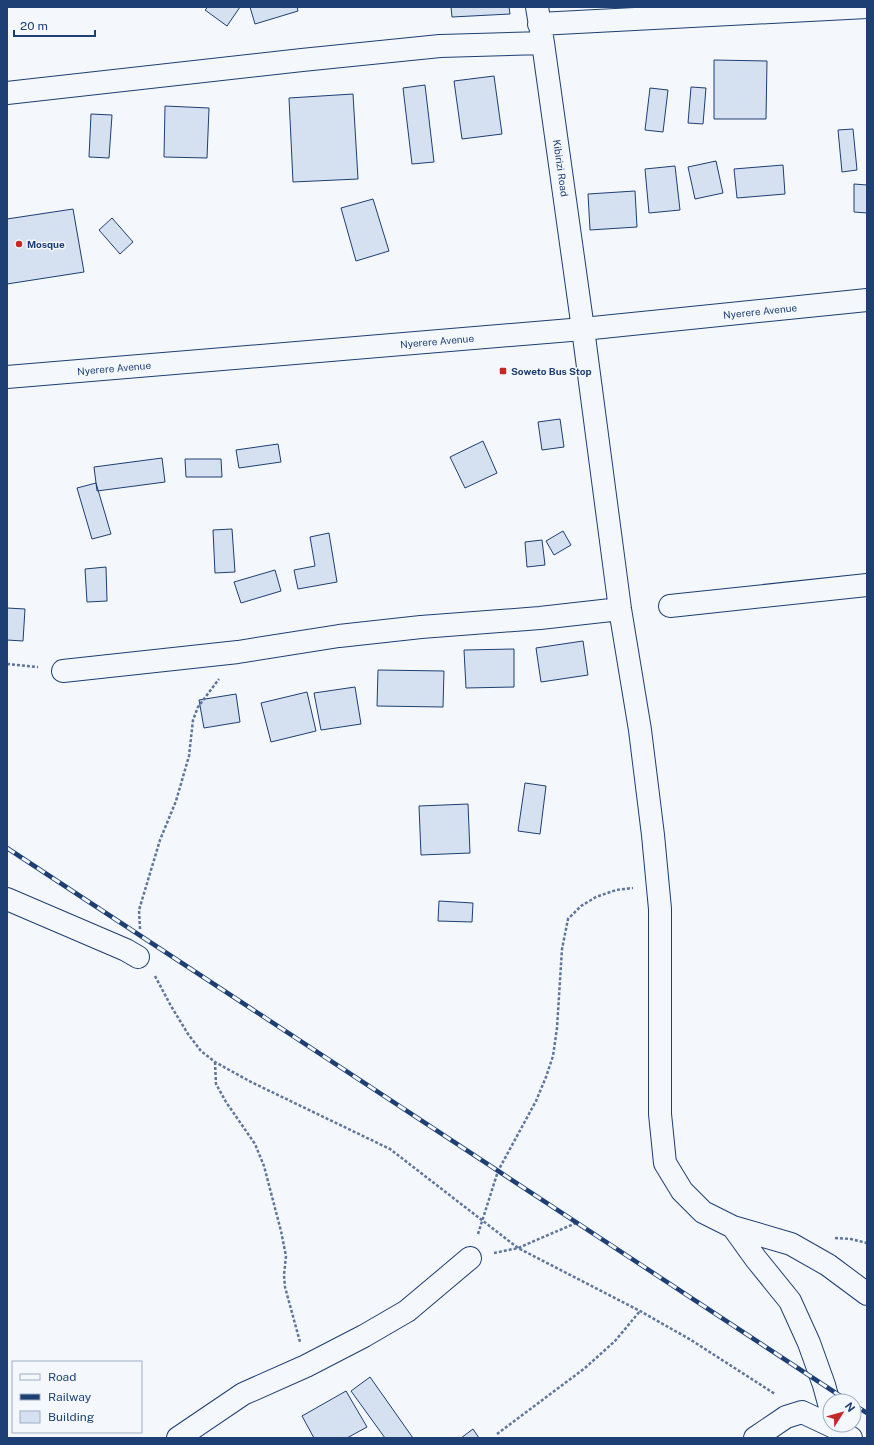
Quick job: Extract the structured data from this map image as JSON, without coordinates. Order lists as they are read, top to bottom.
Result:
{
  "streets": {
    "street": ["Kibirizi Road", "Nyerere Avenue"]
  },
  "crossings": [
    ["Kibirizi Road", "Nyerere Avenue"]
  ],
  "places": {
    "other": ["Mosque"],
    "transit": ["Soweto Bus Stop"]
  },
  "legend": ["Road", "Railway", "Building"],
  "scale_bar": "20 m",
  "north": "top right"
}
